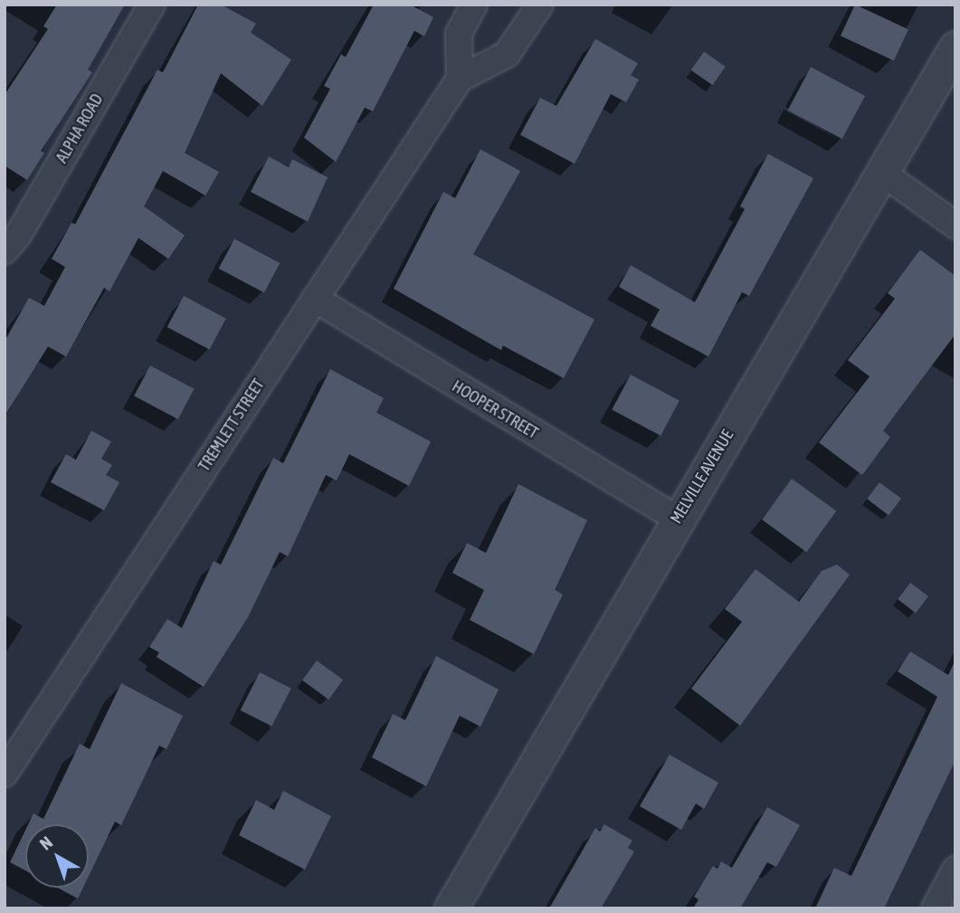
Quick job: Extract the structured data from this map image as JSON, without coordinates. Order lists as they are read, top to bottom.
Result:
{
  "streets": {
    "street": [
      "ALPHA ROAD",
      "HOOPER STREET",
      "TREMLETT STREET",
      "MELVILLE AVENUE"
    ]
  },
  "crossings": [
    ["HOOPER STREET", "TREMLETT STREET"],
    ["HOOPER STREET", "MELVILLE AVENUE"]
  ],
  "north": "top left"
}
